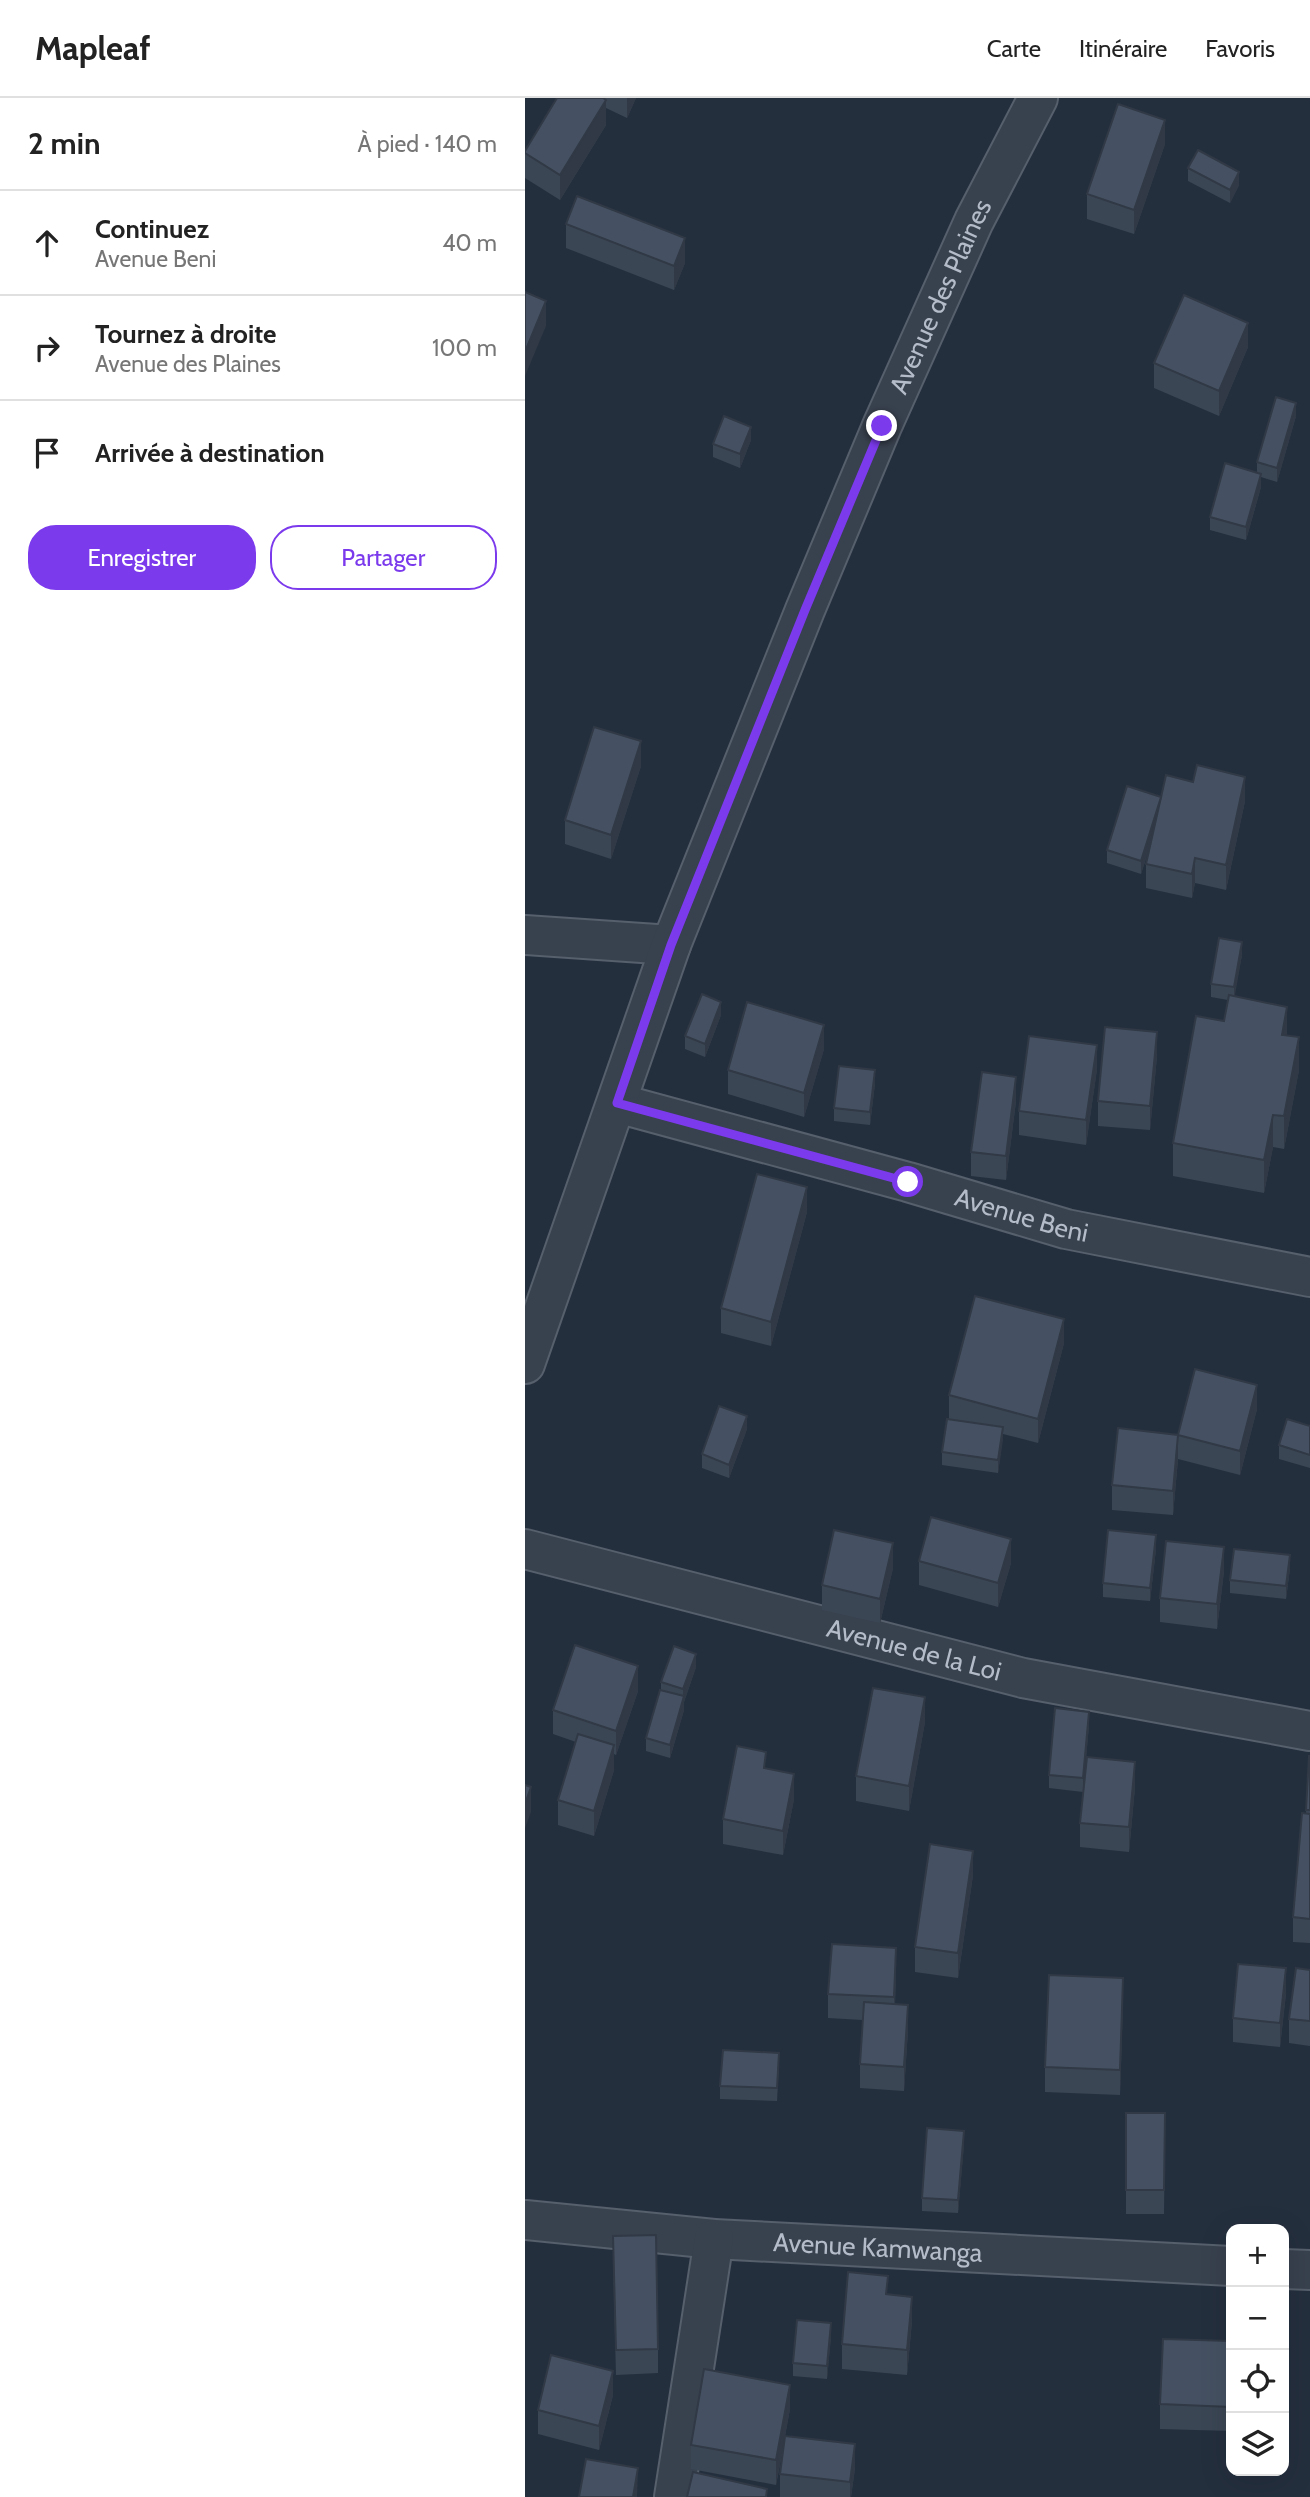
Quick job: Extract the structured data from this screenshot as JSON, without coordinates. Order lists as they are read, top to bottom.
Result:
{
  "streets": {
    "street": [
      "Avenue des Plaines",
      "Avenue Beni",
      "Avenue de la Loi",
      "Avenue Kamwanga"
    ]
  },
  "crossings": [
    ["Avenue des Plaines", "Avenue Beni"]
  ],
  "page": {
    "header": "Mapleaf",
    "nav": ["Carte", "Itinéraire", "Favoris"],
    "heading": ["2 min", "À pied · 140 m"],
    "list": [
      ["Continuez", "Avenue Beni", "40 m"],
      ["Tournez à droite", "Avenue des Plaines", "100 m"],
      "Arrivée à destination"
    ],
    "buttons": ["Enregistrer", "Partager"],
    "map_buttons": ["+", "−"]
  }
}
